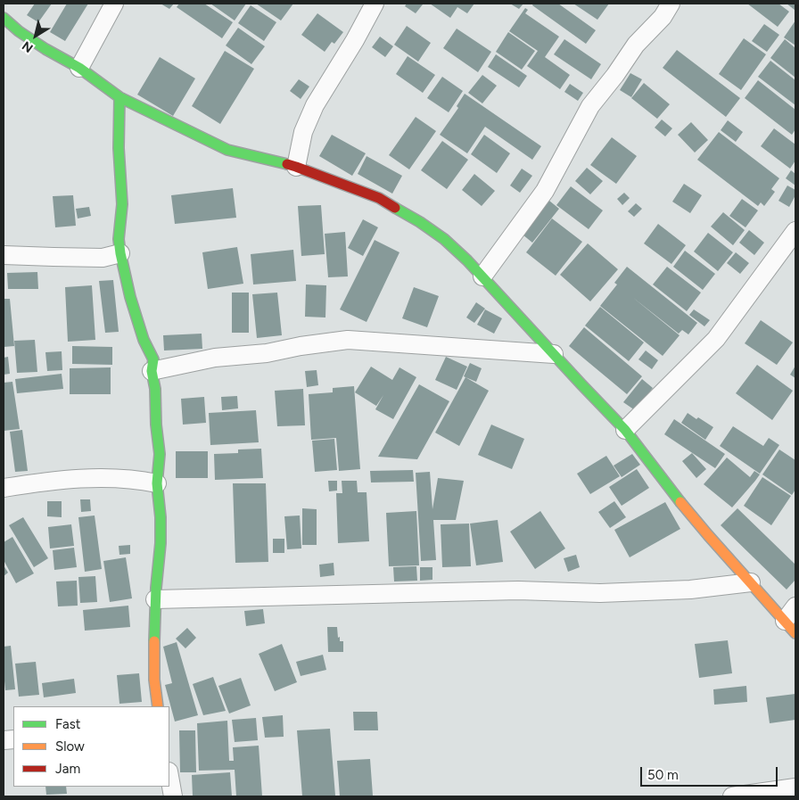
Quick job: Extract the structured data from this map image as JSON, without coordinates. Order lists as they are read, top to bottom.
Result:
{
  "legend": ["Fast", "Slow", "Jam"],
  "scale_bar": "50 m",
  "north": "bottom left"
}
